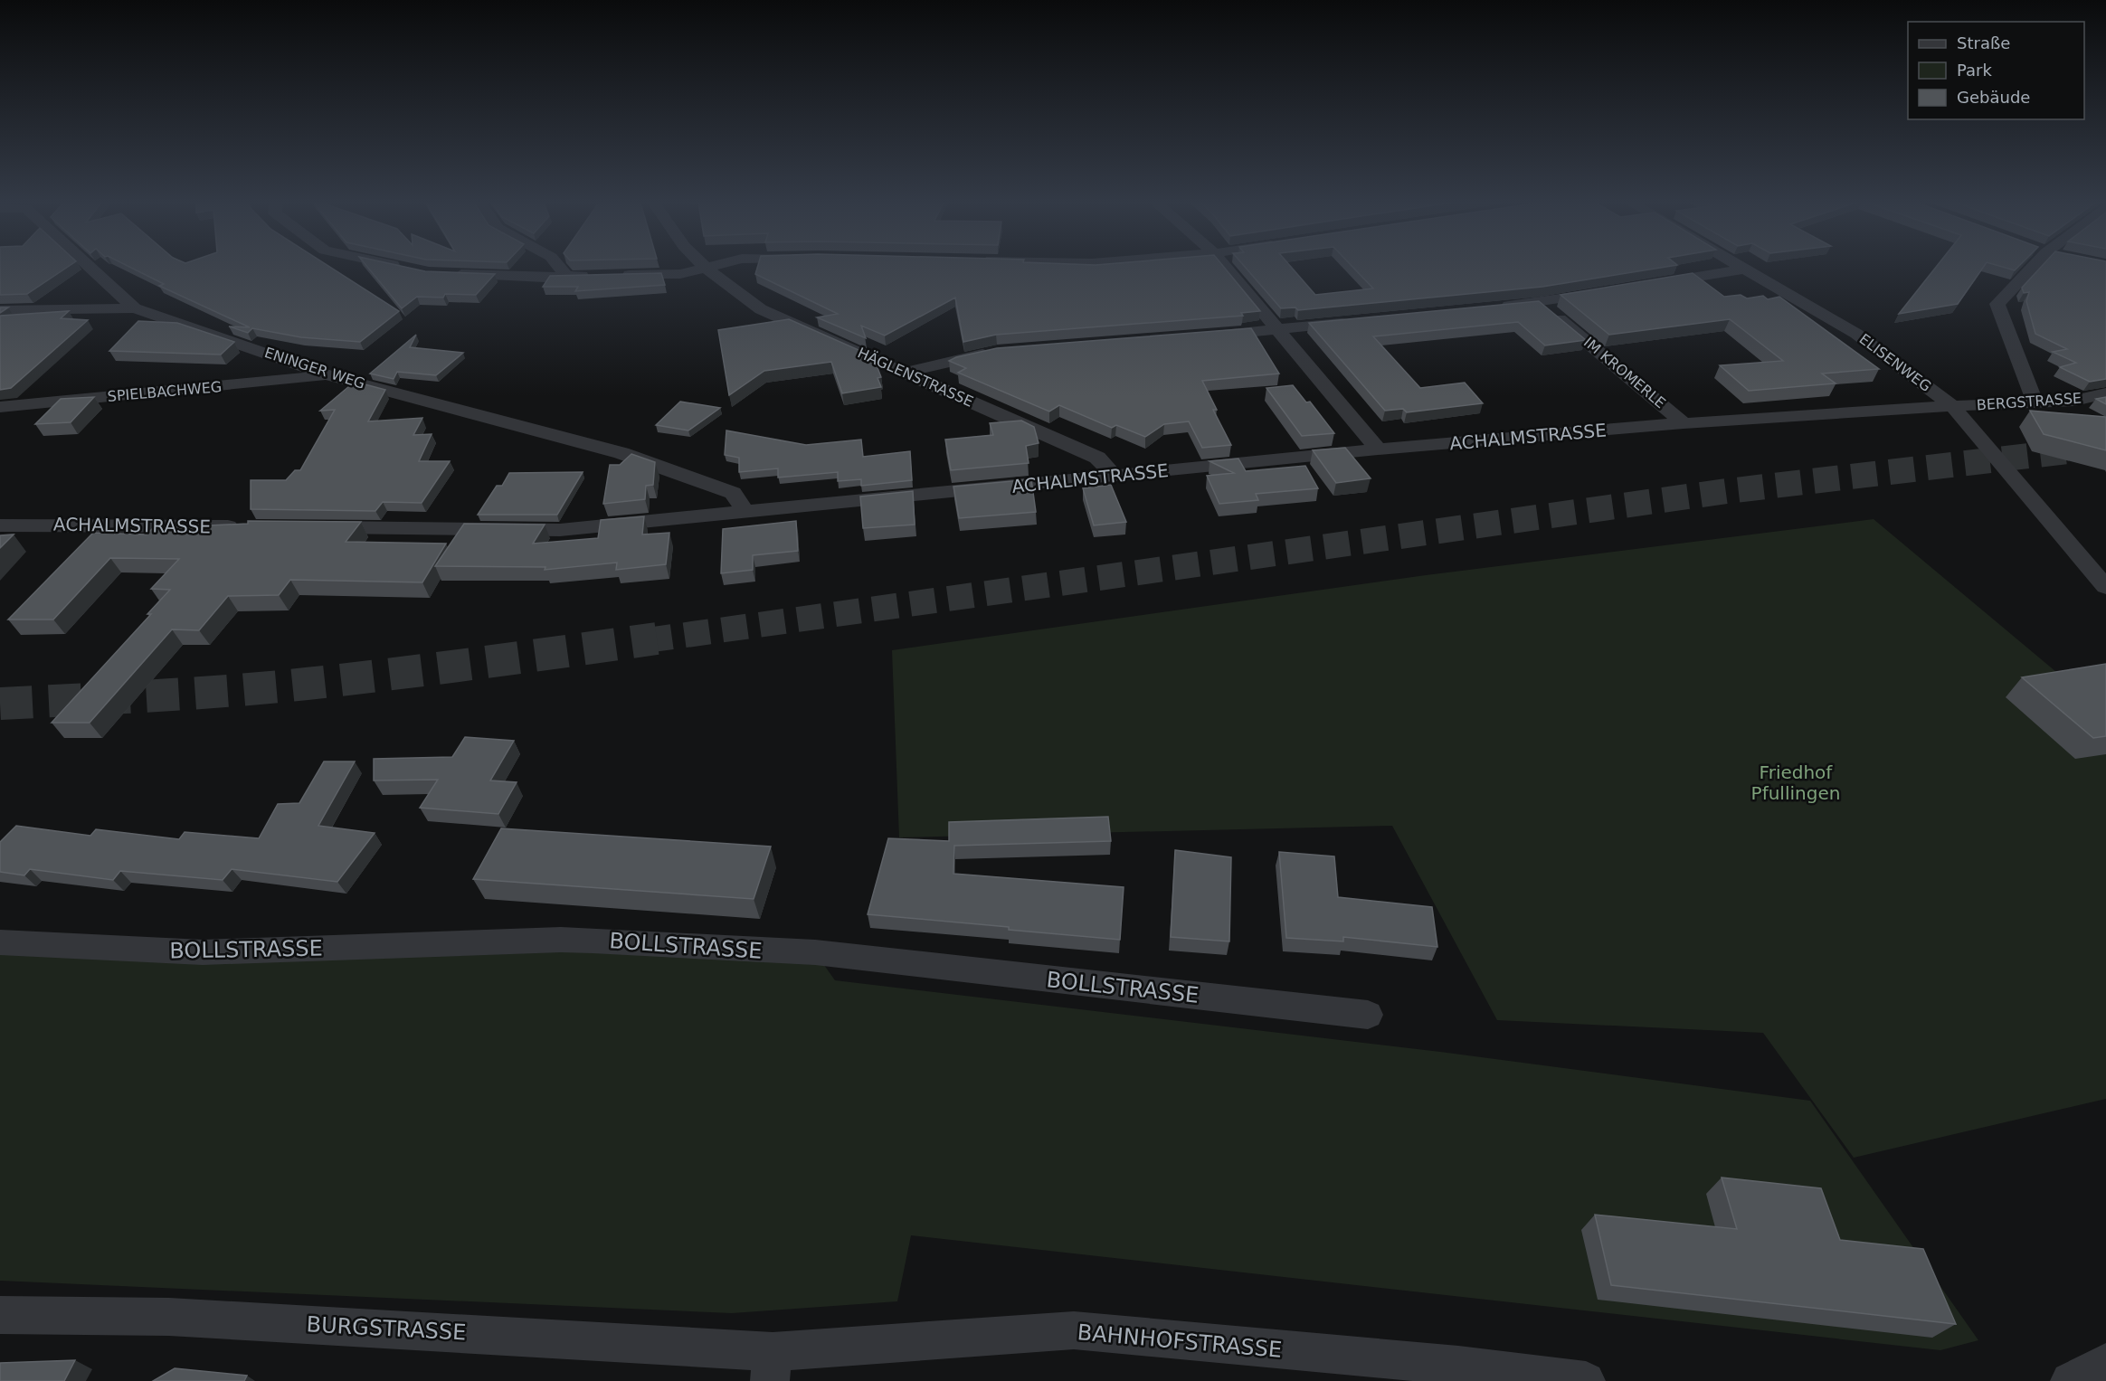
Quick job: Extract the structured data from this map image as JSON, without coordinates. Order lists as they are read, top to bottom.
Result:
{
  "streets": {
    "street": [
      "ELISENWEG",
      "ENINGER WEG",
      "IM KROMERLE",
      "HÄGLENSTRASSE",
      "SPIELBACHWEG",
      "BERGSTRASSE",
      "ACHALMSTRASSE",
      "BOLLSTRASSE",
      "BURGSTRASSE",
      "BAHNHOFSTRASSE"
    ]
  },
  "crossings": [
    ["ELISENWEG", "BERGSTRASSE"],
    ["ELISENWEG", "ACHALMSTRASSE"],
    ["ENINGER WEG", "SPIELBACHWEG"],
    ["ENINGER WEG", "ACHALMSTRASSE"],
    ["IM KROMERLE", "ACHALMSTRASSE"],
    ["HÄGLENSTRASSE", "ACHALMSTRASSE"],
    ["BERGSTRASSE", "ACHALMSTRASSE"],
    ["BURGSTRASSE", "BAHNHOFSTRASSE"]
  ],
  "parks": ["Friedhof Pfullingen"],
  "legend": ["Straße", "Park", "Gebäude"]
}
